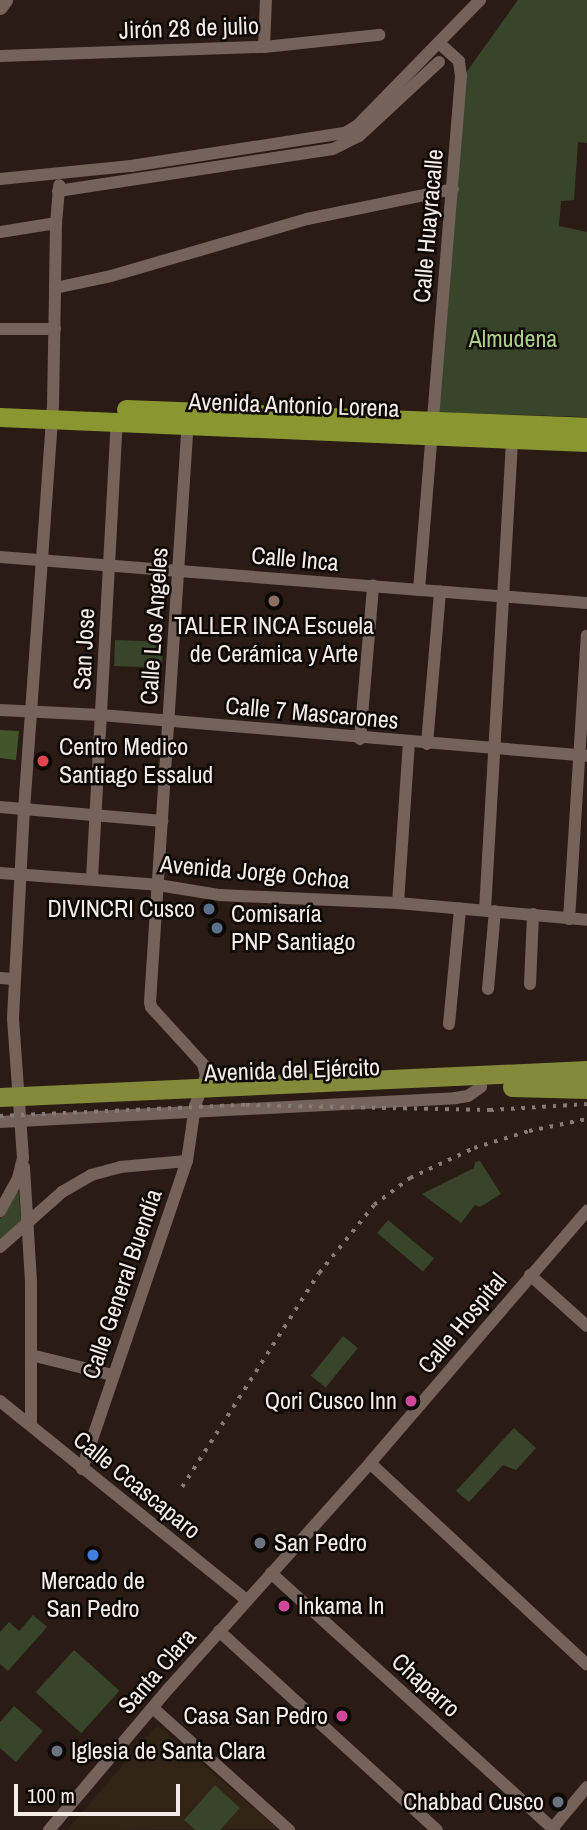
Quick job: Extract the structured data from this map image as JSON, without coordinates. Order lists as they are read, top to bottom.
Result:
{
  "streets": {
    "highway": ["Avenida Antonio Lorena"],
    "main road": ["Avenida del Ejército"],
    "street": [
      "Jirón 28 de julio",
      "Calle Huayracalle",
      "Calle Inca",
      "Calle Los Angeles",
      "San Jose",
      "Calle 7 Mascarones",
      "Avenida Jorge Ochoa",
      "Calle General Buendía",
      "Calle Hospital",
      "Calle Ccascaparo",
      "Santa Clara",
      "Chaparro"
    ]
  },
  "crossings": [
    ["Calle Huayracalle", "Avenida Antonio Lorena"],
    ["Calle Huayracalle", "Calle Inca"],
    ["Avenida Antonio Lorena", "Calle Los Angeles"],
    ["Avenida Antonio Lorena", "San Jose"],
    ["Calle Inca", "Calle Los Angeles"],
    ["Calle Inca", "San Jose"],
    ["Calle Los Angeles", "Calle 7 Mascarones"],
    ["Calle Los Angeles", "Avenida Jorge Ochoa"],
    ["Calle Los Angeles", "Avenida del Ejército"],
    ["Calle Los Angeles", "Calle General Buendía"],
    ["San Jose", "Calle 7 Mascarones"],
    ["San Jose", "Avenida Jorge Ochoa"],
    ["Avenida del Ejército", "Calle General Buendía"],
    ["Calle General Buendía", "Calle Ccascaparo"],
    ["Calle Ccascaparo", "Santa Clara"],
    ["Santa Clara", "Chaparro"]
  ],
  "parks": ["Almudena"],
  "places": [
    "TALLER INCA Escuela de Cerámica y Arte",
    "Centro Medico Santiago Essalud",
    "DIVINCRI Cusco",
    "Comisaría PNP Santiago",
    "Qori Cusco Inn",
    "San Pedro",
    "Mercado de San Pedro",
    "Inkama In",
    "Casa San Pedro",
    "Iglesia de Santa Clara",
    "Chabbad Cusco"
  ],
  "scale_bar": "100 m"
}
